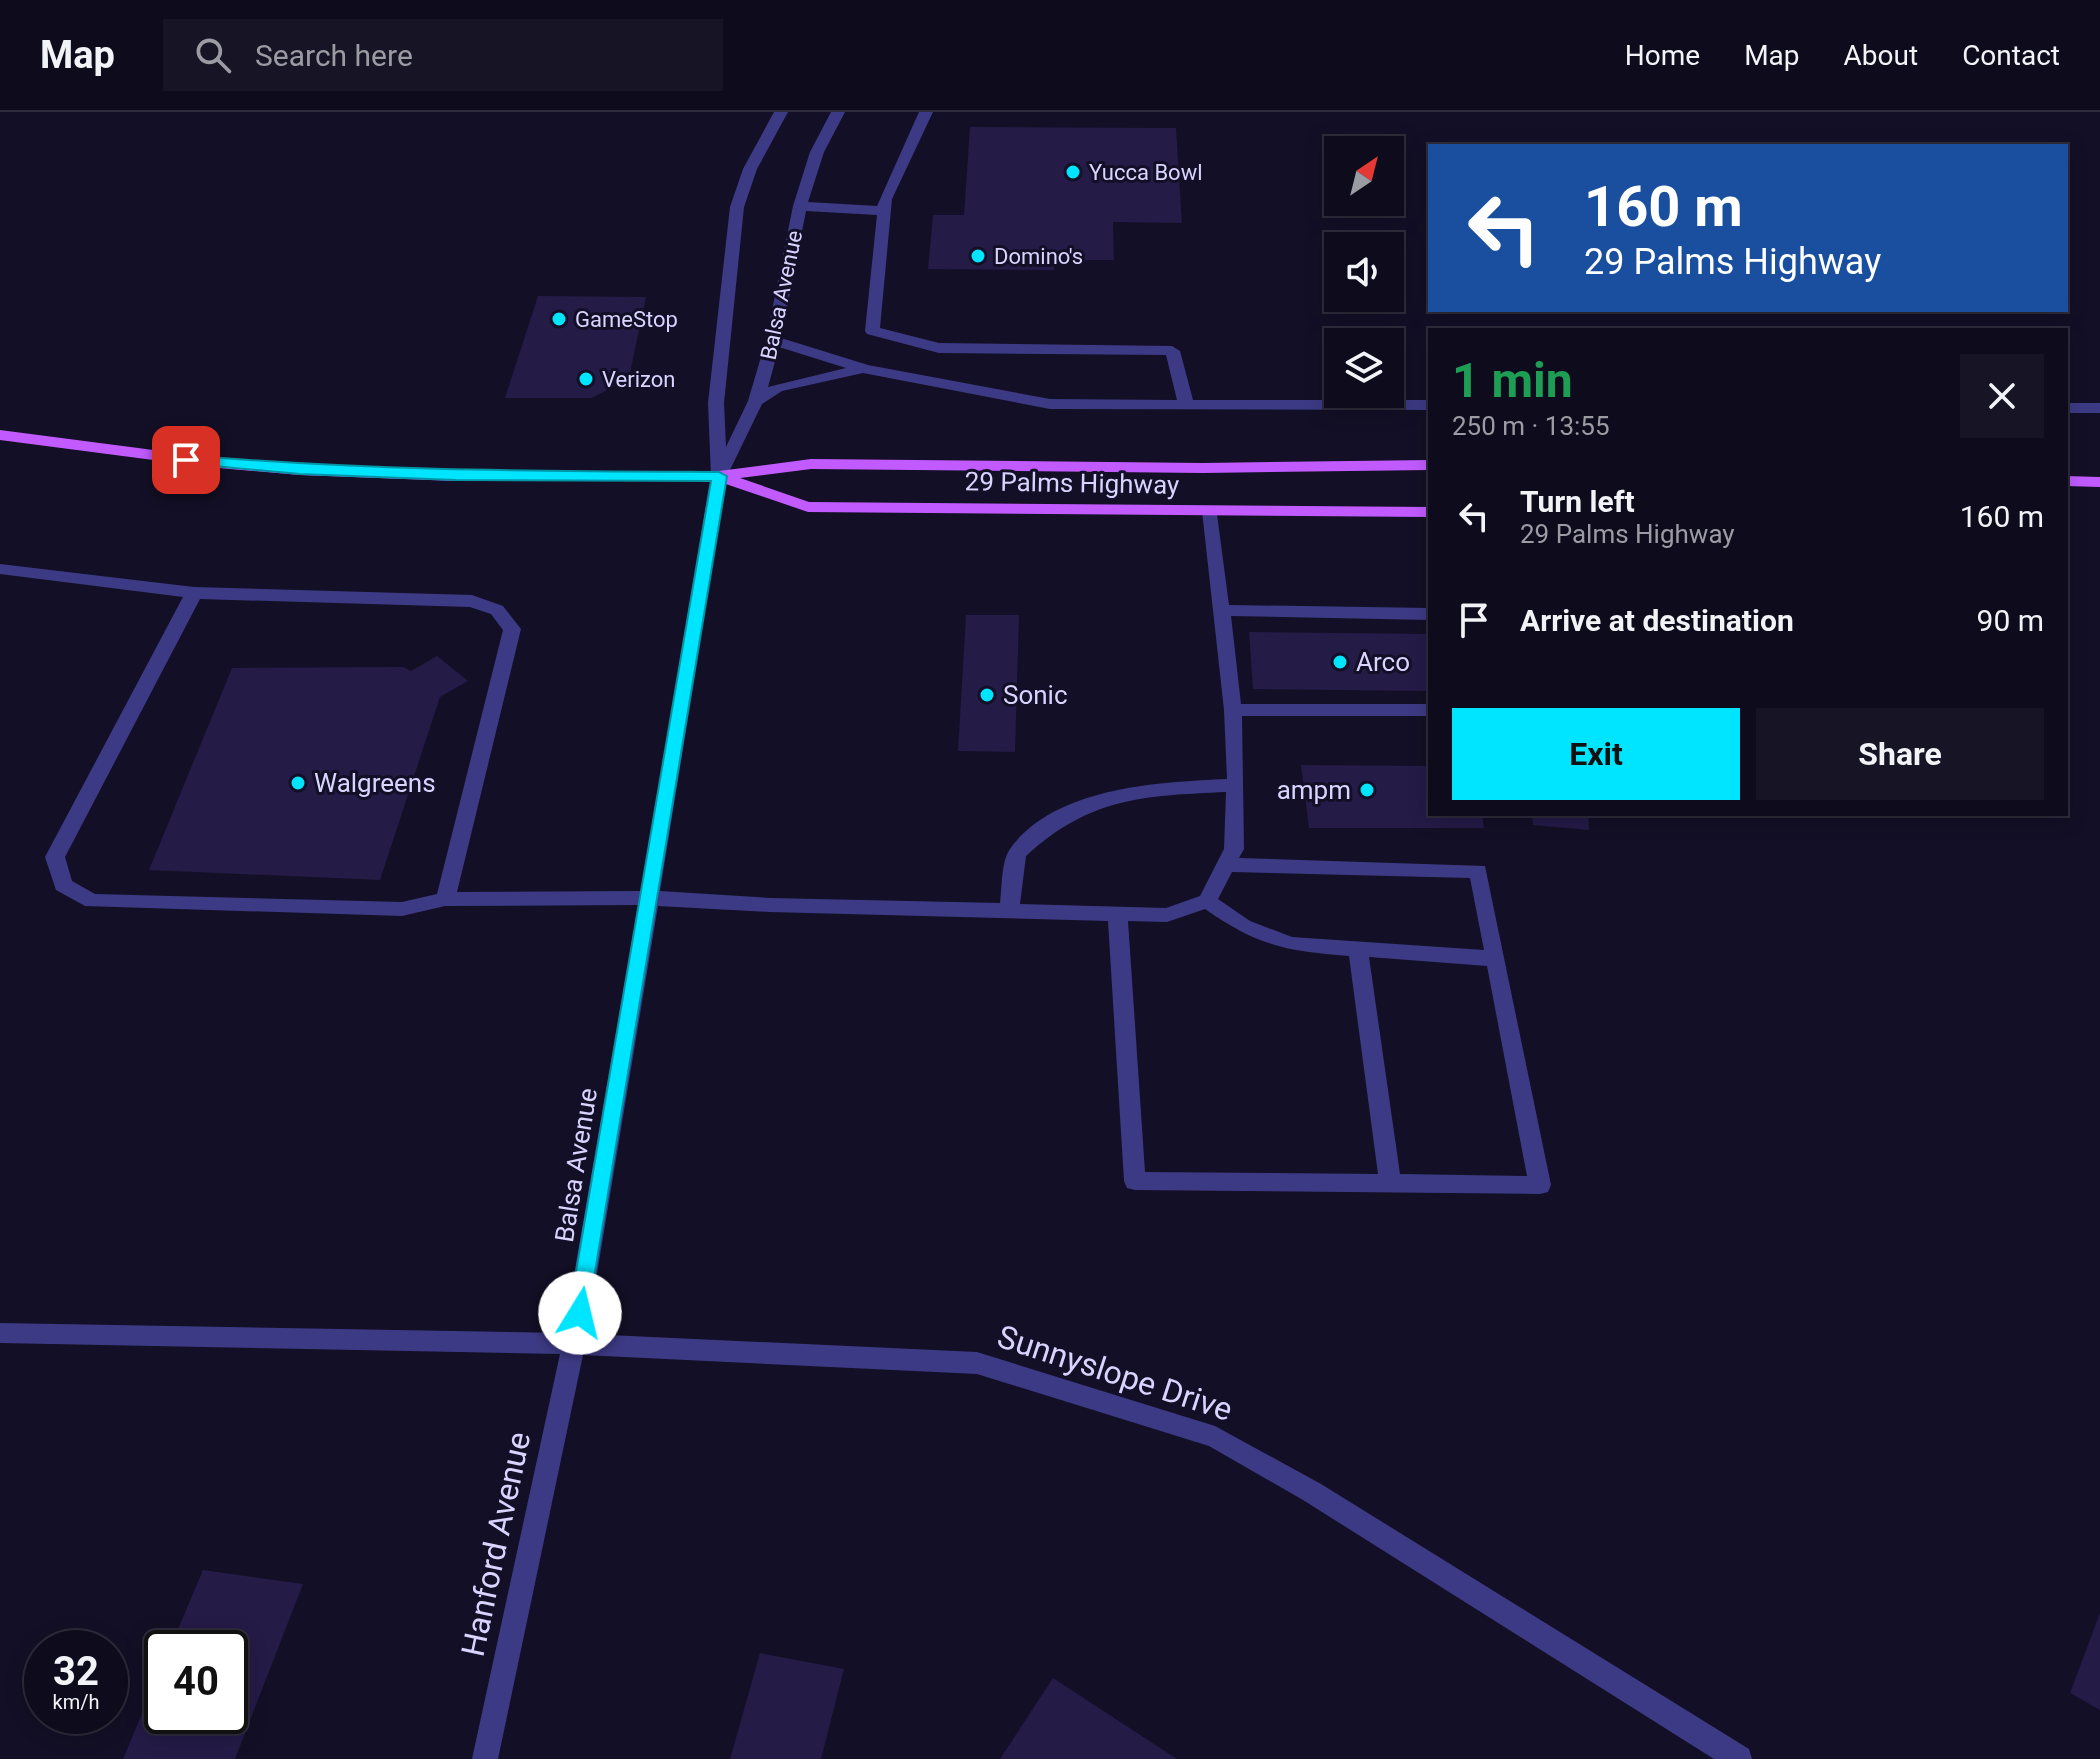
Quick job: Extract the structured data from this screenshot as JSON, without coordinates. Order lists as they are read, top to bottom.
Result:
{
  "streets": {
    "main road": ["29 Palms Highway"],
    "street": ["Balsa Avenue", "Sunnyslope Drive", "Hanford Avenue"]
  },
  "crossings": [
    ["Balsa Avenue", "29 Palms Highway"],
    ["Balsa Avenue", "Sunnyslope Drive"],
    ["Balsa Avenue", "Hanford Avenue"],
    ["Sunnyslope Drive", "Hanford Avenue"]
  ],
  "places": [
    "Yucca Bowl",
    "Domino's",
    "GameStop",
    "Verizon",
    "Arco",
    "Sonic",
    "Walgreens",
    "ampm"
  ],
  "north": "top right",
  "page": {
    "header": "Map",
    "search": "Search here",
    "nav": [
      "Home",
      "Map",
      "About",
      "Contact"
    ],
    "turn": ["160 m", "29 Palms Highway"],
    "heading": ["1 min", "250 m · 13:55"],
    "list": [
      {
        "name": "Turn left",
        "note": "29 Palms Highway",
        "value": "160 m"
      },
      {
        "name": "Arrive at destination",
        "value": "90 m"
      }
    ],
    "buttons": ["Exit", "Share"],
    "speed": "32 km/h",
    "limit": "40"
  }
}
